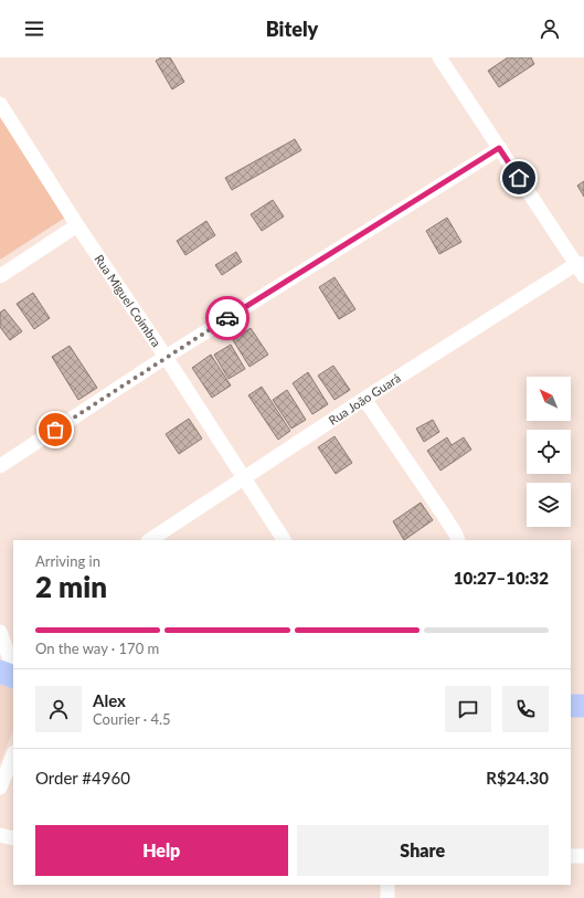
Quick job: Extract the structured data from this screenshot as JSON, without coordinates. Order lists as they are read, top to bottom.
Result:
{
  "streets": {
    "street": ["Rua Miguel Coimbra", "Rua João Guará"]
  },
  "crossings": [
    ["Rua Miguel Coimbra", "Rua João Guará"]
  ],
  "north": "top left",
  "page": {
    "header": "Bitely",
    "heading": ["2 min", "Arriving in", "10:27–10:32"],
    "panel": [
      "Alex",
      "Courier · 4.5",
      "Order #4960",
      "R$24.30"
    ],
    "bar": "On the way · 170 m",
    "buttons": ["Help", "Share"]
  }
}
